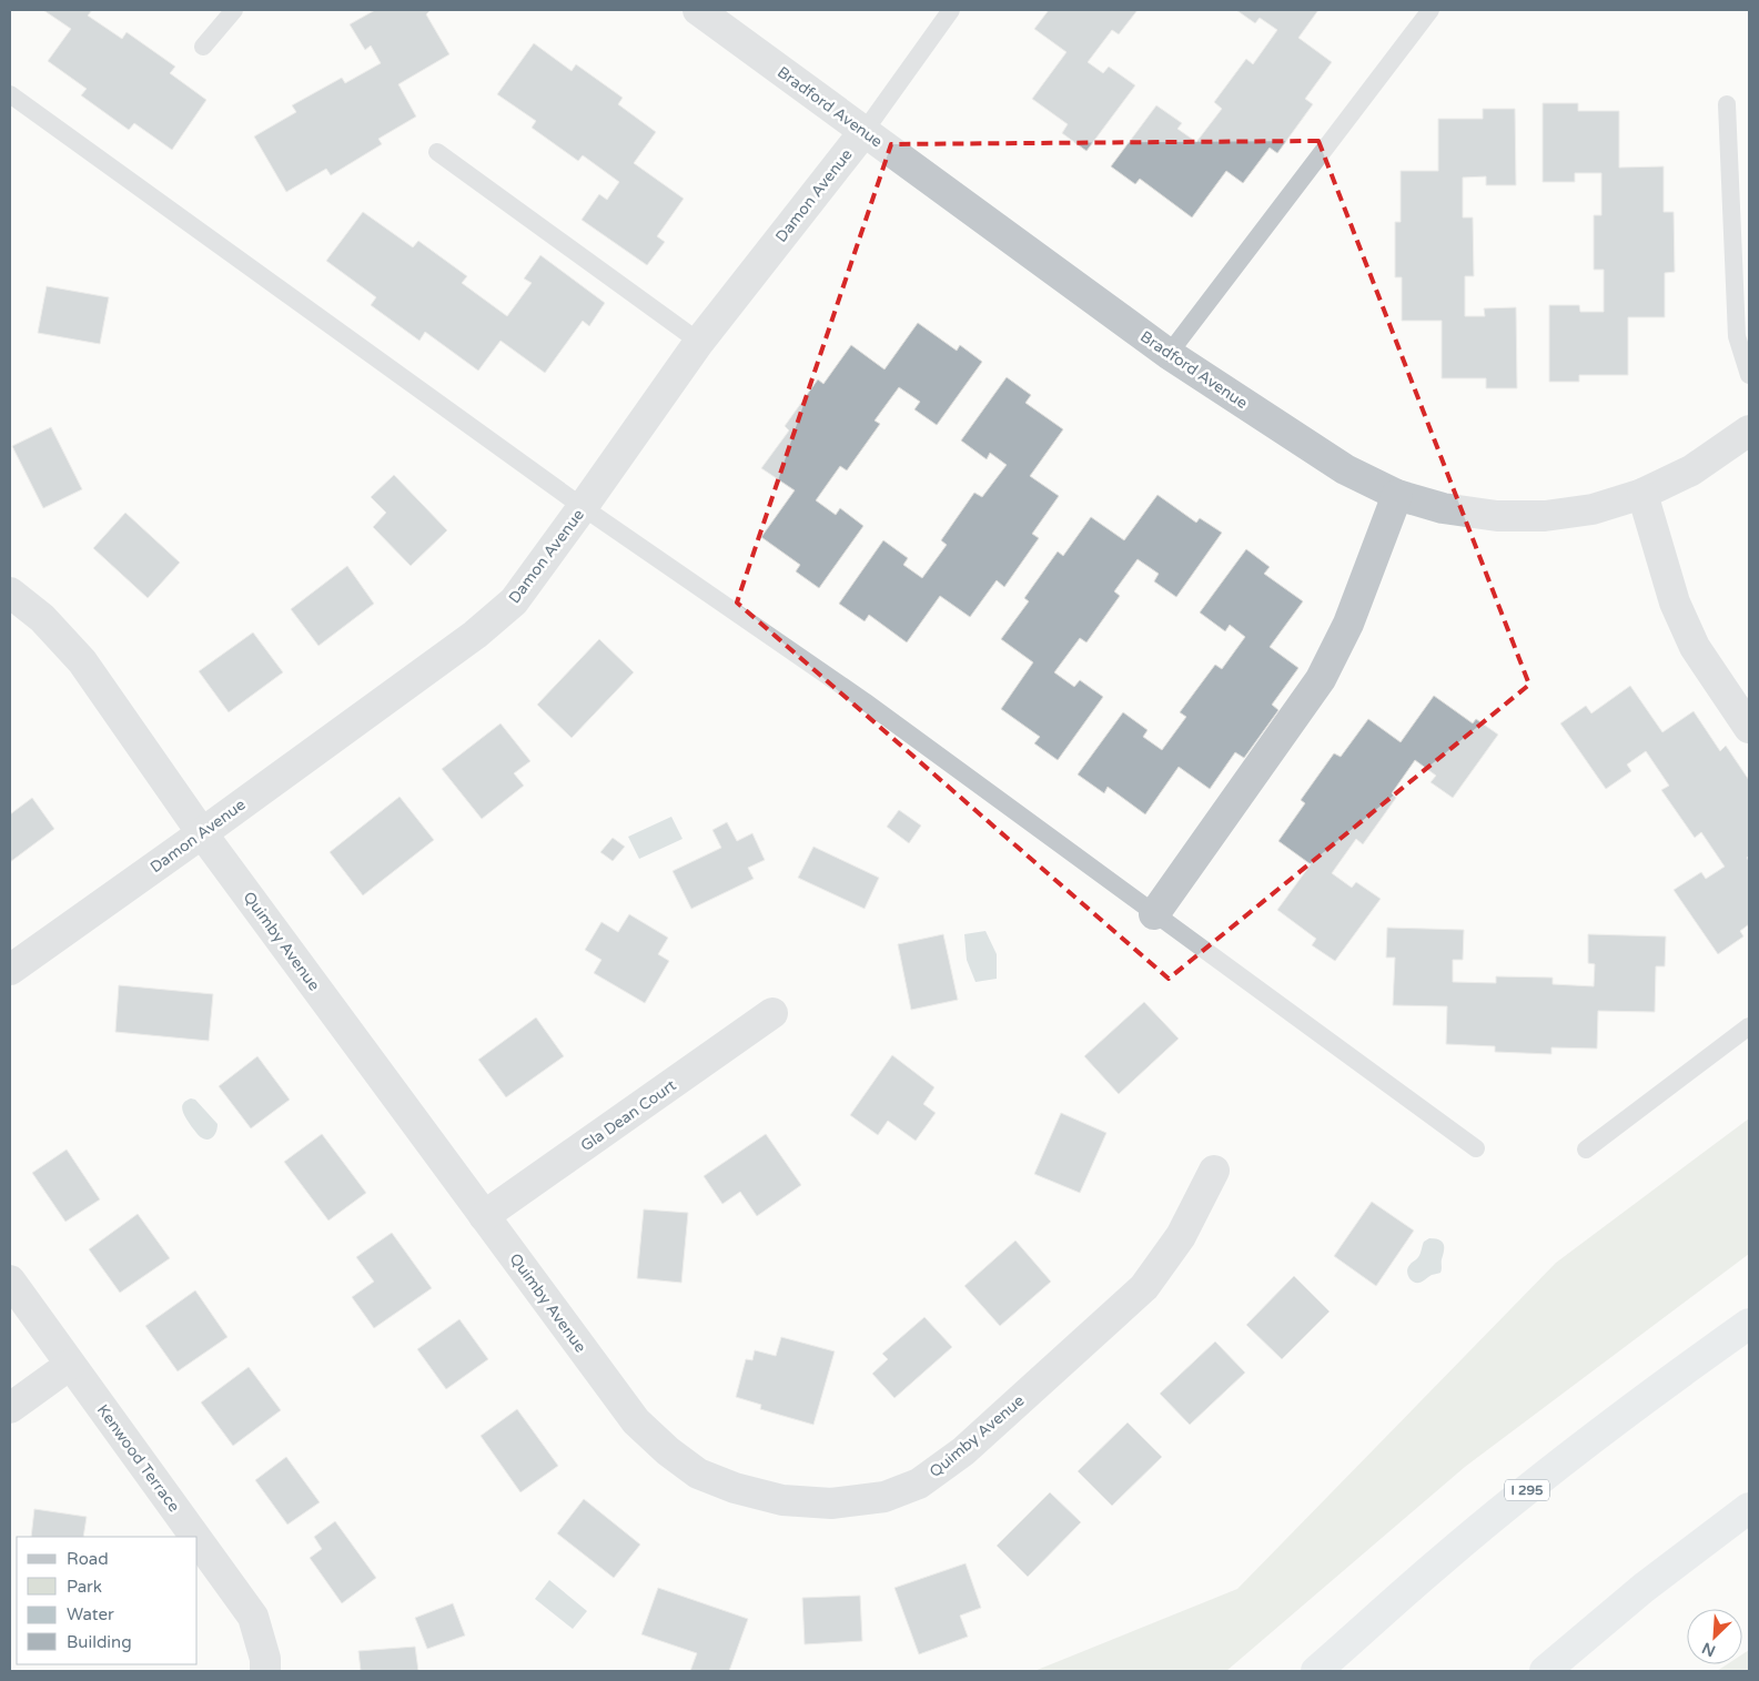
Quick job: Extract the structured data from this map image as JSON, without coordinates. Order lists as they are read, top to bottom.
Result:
{
  "streets": {
    "highway": ["I 295"],
    "street": [
      "Bradford Avenue",
      "Damon Avenue",
      "Quimby Avenue",
      "Gla Dean Court",
      "Kenwood Terrace"
    ]
  },
  "crossings": [
    ["Bradford Avenue", "Damon Avenue"],
    ["Damon Avenue", "Quimby Avenue"],
    ["Quimby Avenue", "Gla Dean Court"]
  ],
  "legend": [
    "Road",
    "Park",
    "Water",
    "Building"
  ],
  "north": "bottom left"
}
